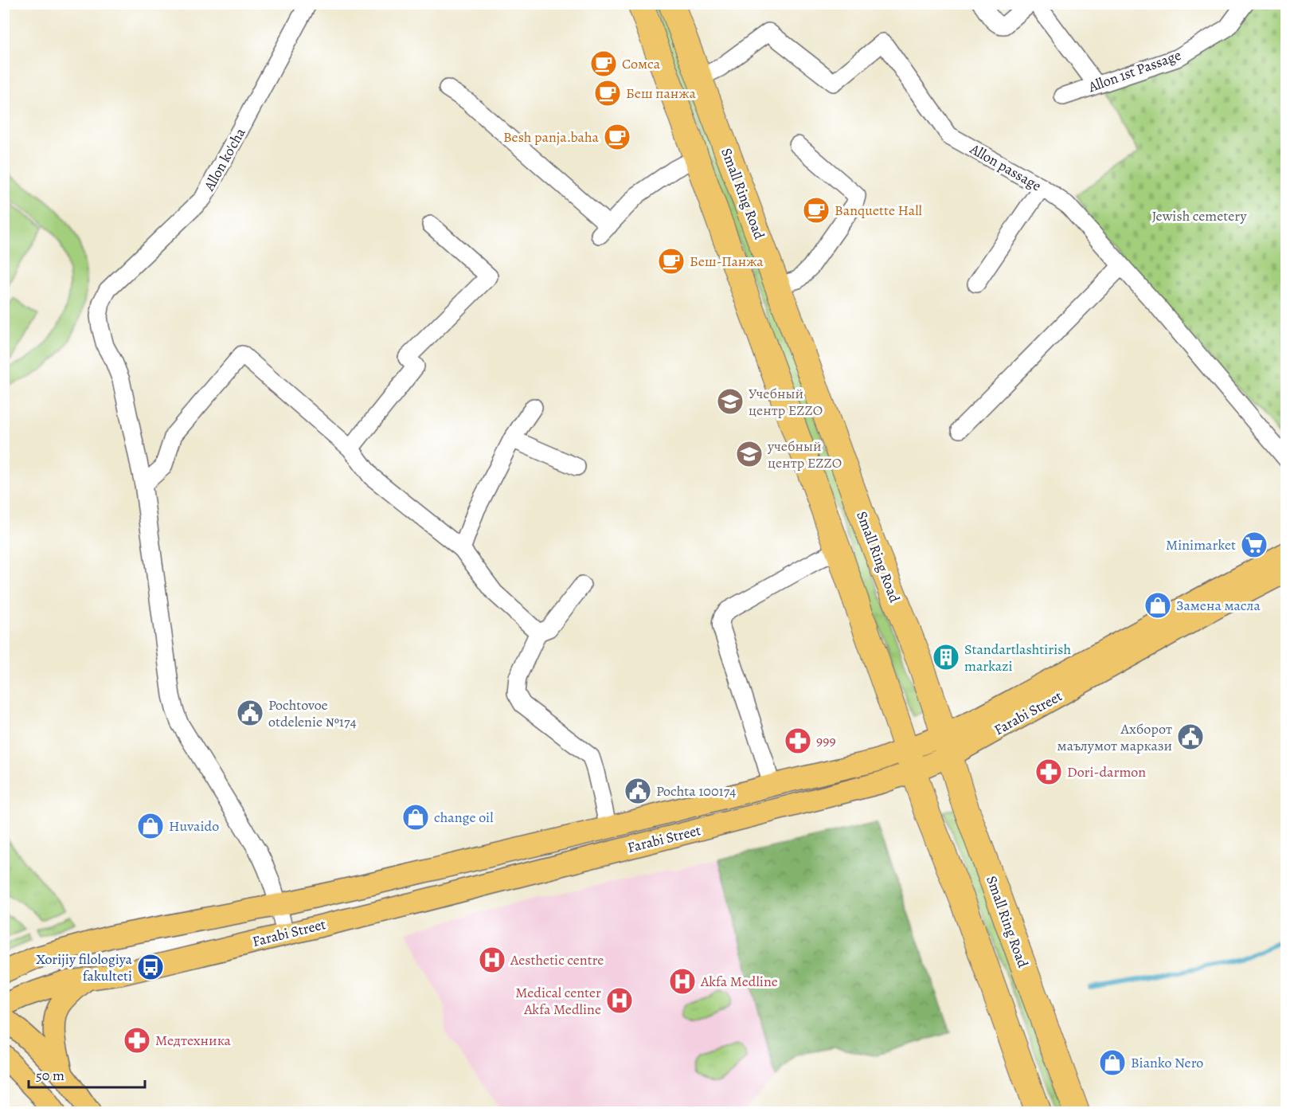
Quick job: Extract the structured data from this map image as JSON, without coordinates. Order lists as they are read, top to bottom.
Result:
{
  "streets": {
    "highway": ["Small Ring Road"],
    "main road": ["Farabi Street"],
    "street": ["Allon 1st Passage", "Allon ko'cha", "Allon passage"]
  },
  "crossings": [
    ["Allon passage", "Small Ring Road"],
    ["Small Ring Road", "Farabi Street"]
  ],
  "parks": ["Jewish cemetery"],
  "places": {
    "cafe": [
      "Сомса",
      "Беш панжа",
      "Besh panja.baha",
      "Banquette Hall",
      "Беш-Панжа"
    ],
    "school or university": ["Учебный центр EZZO", "учебный центр ЕZZO"],
    "supermarket": ["Minimarket"],
    "shop": [
      "Замена масла",
      "change oil",
      "Huvaido",
      "Bianko Nero"
    ],
    "building": ["Standartlashtirish markazi"],
    "public building": ["Pochtovoe otdelenie №174", "Ахборот маълумот маркази", "Pochta 100174"],
    "pharmacy": ["999", "Dori-darmon", "Медтехника"],
    "hospital": ["Aesthetic centre", "Akfa Medline", "Medical center Akfa Medline"],
    "bus stop": ["Xorijiy filologiya fakulteti"]
  },
  "scale_bar": "50 m"
}
